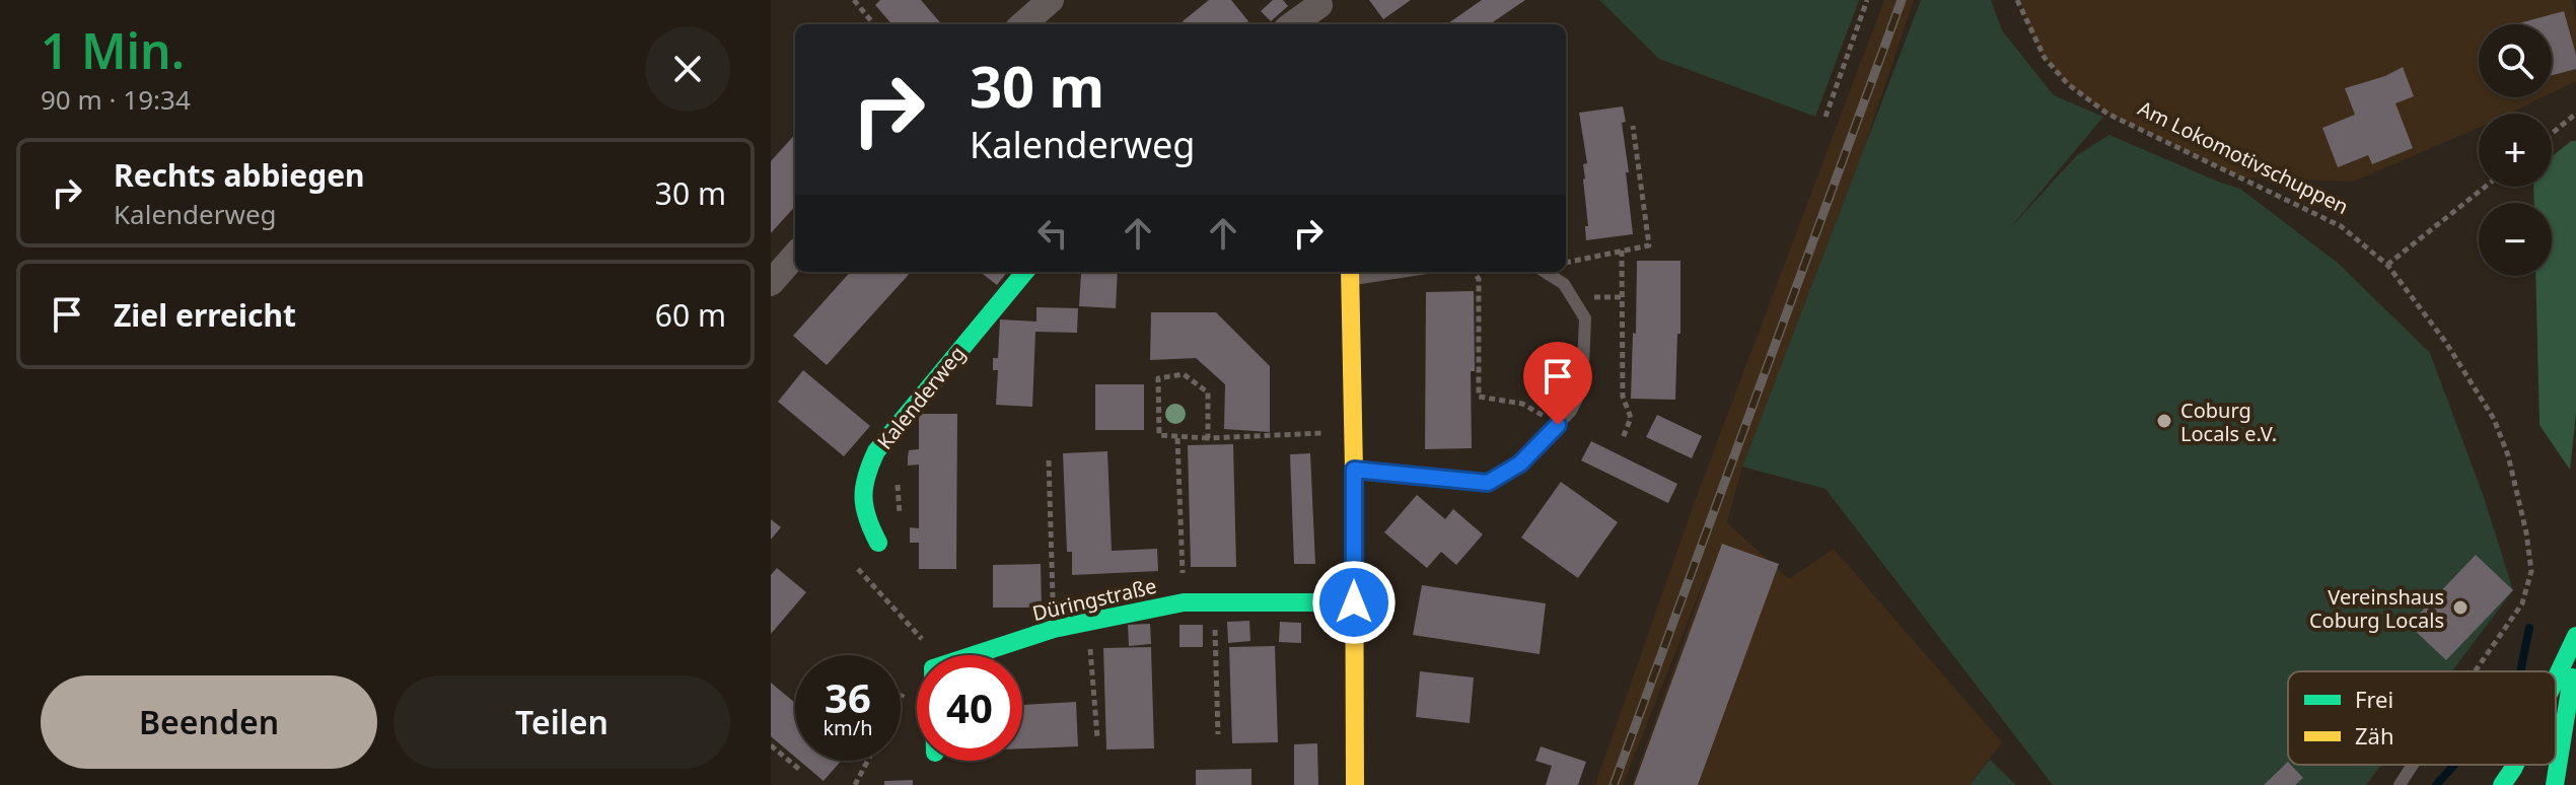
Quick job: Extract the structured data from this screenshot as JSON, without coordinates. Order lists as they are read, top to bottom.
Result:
{
  "streets": {
    "main road": ["Kalenderweg", "Düringstraße"],
    "path": ["Am Lokomotivschuppen"]
  },
  "places": ["Coburg Locals e.V.", "Vereinshaus Coburg Locals"],
  "legend": ["Frei", "Zäh"],
  "page": {
    "heading": ["1 Min.", "90 m · 19:34"],
    "map_buttons": ["+", "−"],
    "turn": ["30 m", "Kalenderweg"],
    "list": [
      {
        "name": "Rechts abbiegen",
        "note": "Kalenderweg",
        "value": "30 m"
      },
      {
        "name": "Ziel erreicht",
        "value": "60 m"
      }
    ],
    "speed": "36 km/h",
    "limit": "40",
    "buttons": ["Beenden", "Teilen"]
  }
}
